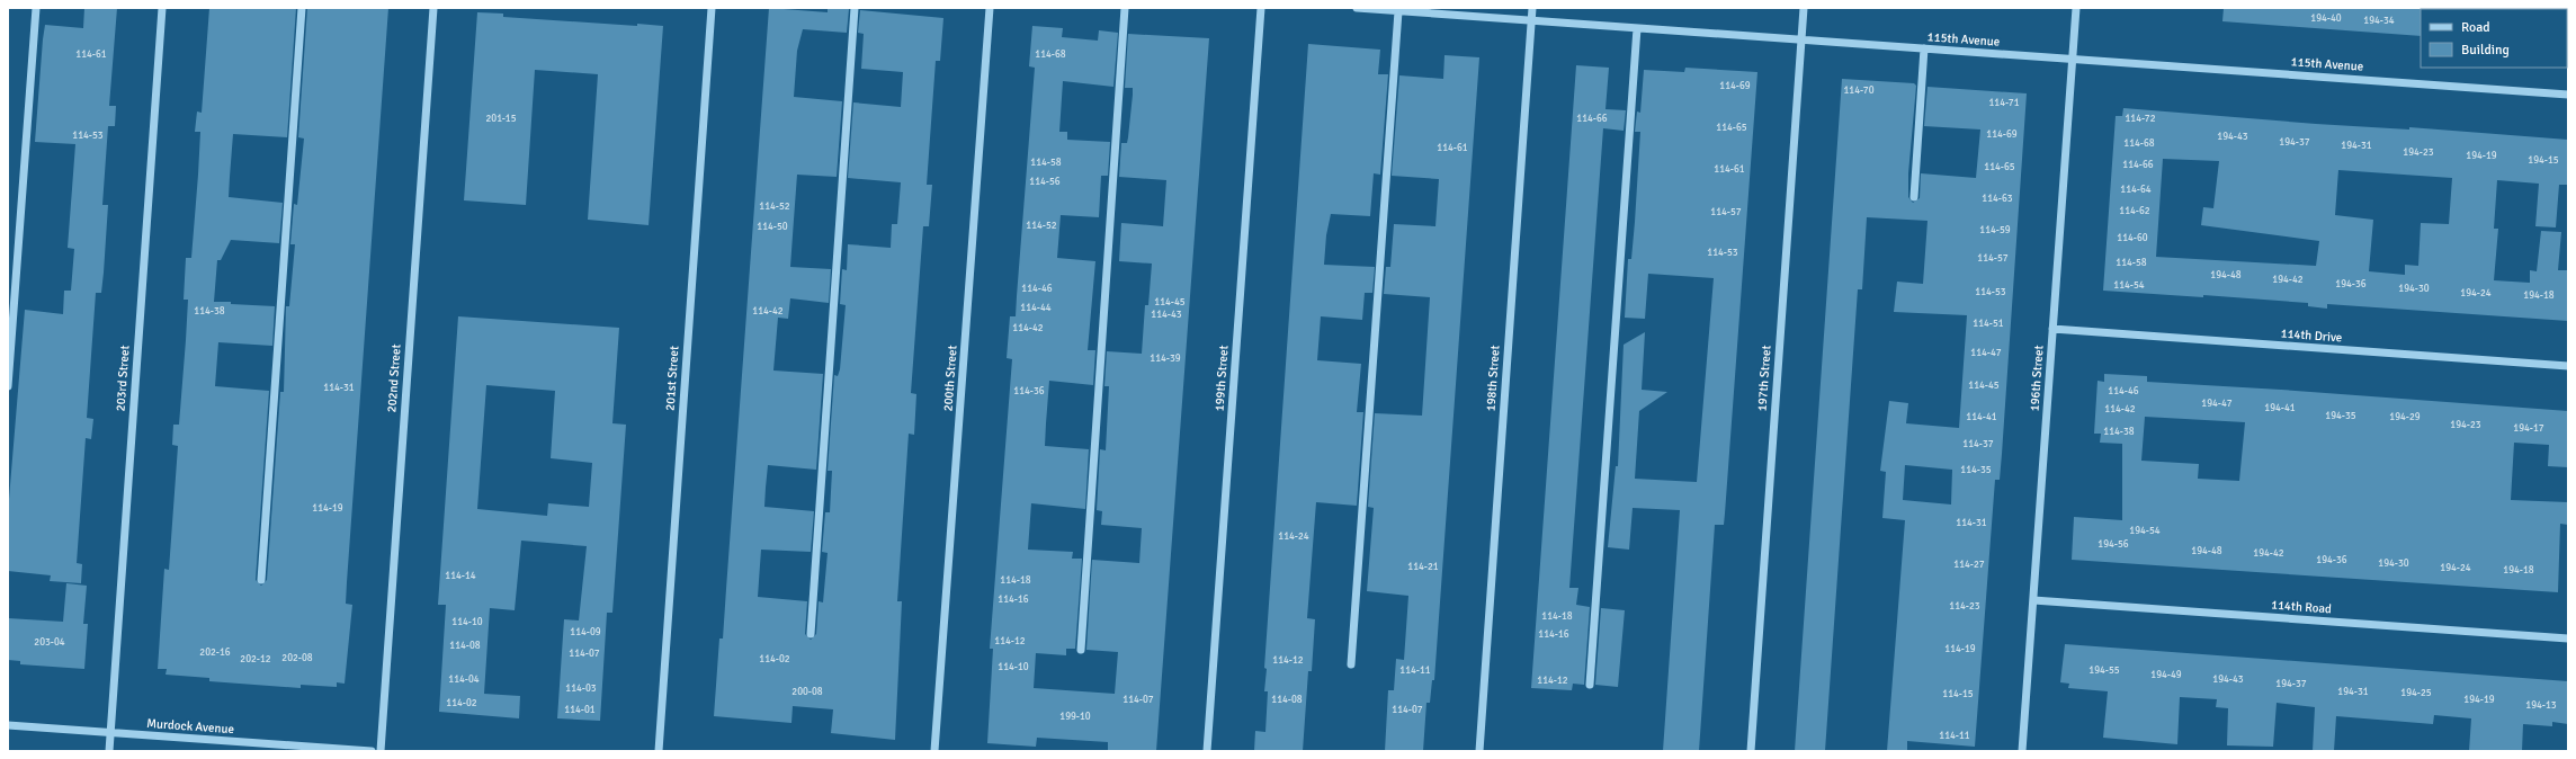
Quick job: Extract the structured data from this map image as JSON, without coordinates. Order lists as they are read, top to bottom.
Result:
{
  "streets": {
    "street": [
      "115th Avenue",
      "114th Drive",
      "203rd Street",
      "202nd Street",
      "201st Street",
      "200th Street",
      "199th Street",
      "198th Street",
      "197th Street",
      "196th Street",
      "114th Road",
      "Murdock Avenue"
    ]
  },
  "crossings": [
    ["115th Avenue", "198th Street"],
    ["115th Avenue", "197th Street"],
    ["115th Avenue", "196th Street"],
    ["114th Drive", "196th Street"],
    ["203rd Street", "Murdock Avenue"],
    ["196th Street", "114th Road"]
  ],
  "house_numbers": [
    "194-40",
    "194-34",
    "114-61",
    "114-68",
    "114-69",
    "114-70",
    "114-71",
    "201-15",
    "114-66",
    "114-72",
    "114-65",
    "114-69",
    "114-53",
    "194-43",
    "194-37",
    "114-68",
    "194-31",
    "114-61",
    "194-23",
    "194-19",
    "194-15",
    "114-58",
    "114-66",
    "114-65",
    "114-61",
    "114-56",
    "114-64",
    "114-63",
    "114-52",
    "114-62",
    "114-57",
    "114-52",
    "114-50",
    "114-59",
    "114-60",
    "114-53",
    "114-57",
    "114-58",
    "194-48",
    "194-42",
    "194-36",
    "114-54",
    "114-46",
    "194-30",
    "114-53",
    "194-24",
    "194-18",
    "114-45",
    "114-44",
    "114-38",
    "114-42",
    "114-43",
    "114-51",
    "114-42",
    "114-47",
    "114-39",
    "114-45",
    "114-31",
    "114-36",
    "114-46",
    "194-47",
    "194-41",
    "114-42",
    "194-35",
    "114-41",
    "194-29",
    "194-23",
    "194-17",
    "114-38",
    "114-37",
    "114-35",
    "114-19",
    "114-31",
    "194-54",
    "114-24",
    "194-56",
    "194-48",
    "194-42",
    "194-36",
    "194-30",
    "114-27",
    "114-21",
    "194-24",
    "194-18",
    "114-14",
    "114-18",
    "114-16",
    "114-23",
    "114-18",
    "114-10",
    "114-09",
    "114-16",
    "114-12",
    "203-04",
    "114-08",
    "114-19",
    "202-16",
    "114-07",
    "202-08",
    "202-12",
    "114-02",
    "114-12",
    "114-10",
    "114-11",
    "194-55",
    "194-49",
    "114-04",
    "194-43",
    "114-12",
    "194-37",
    "114-03",
    "200-08",
    "194-31",
    "194-25",
    "114-15",
    "114-07",
    "114-08",
    "194-19",
    "114-02",
    "194-13",
    "114-01",
    "114-07",
    "199-10",
    "114-11"
  ],
  "legend": ["Road", "Building"]
}
